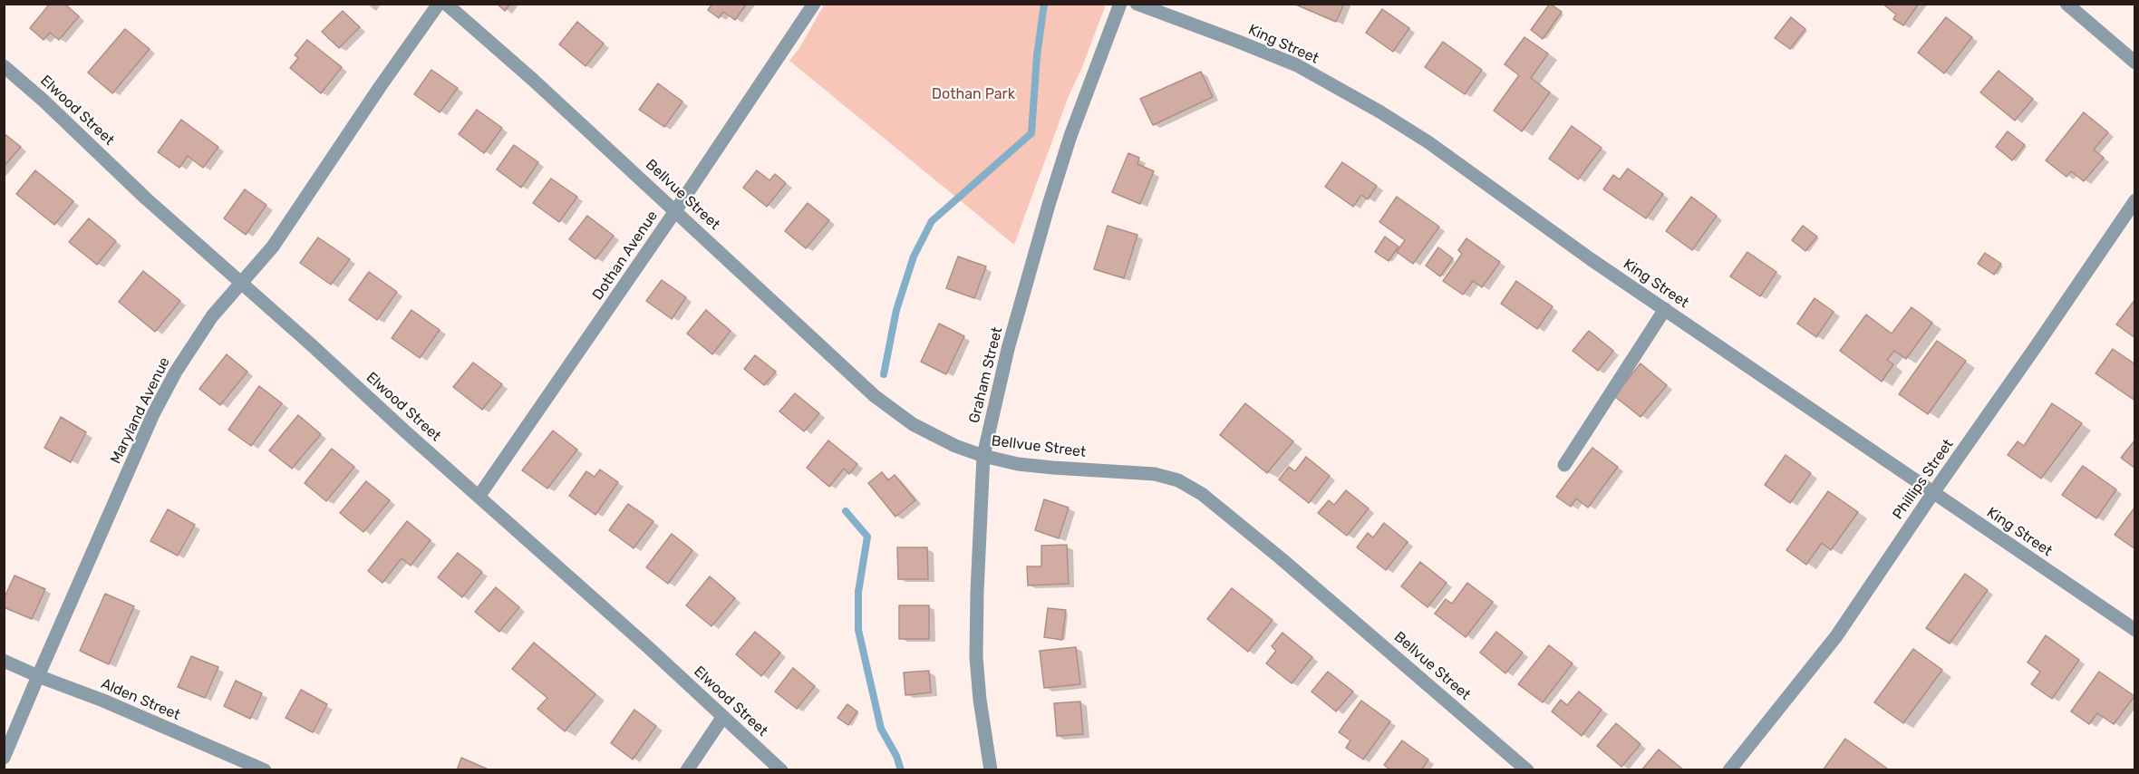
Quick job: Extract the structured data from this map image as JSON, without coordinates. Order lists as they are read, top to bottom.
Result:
{
  "streets": {
    "street": [
      "King Street",
      "Elwood Street",
      "Bellvue Street",
      "Dothan Avenue",
      "Graham Street",
      "Maryland Avenue",
      "Phillips Street",
      "Alden Street"
    ]
  },
  "crossings": [
    ["King Street", "Phillips Street"],
    ["Elwood Street", "Dothan Avenue"],
    ["Elwood Street", "Maryland Avenue"],
    ["Bellvue Street", "Dothan Avenue"],
    ["Bellvue Street", "Graham Street"],
    ["Maryland Avenue", "Alden Street"]
  ],
  "parks": ["Dothan Park"]
}
